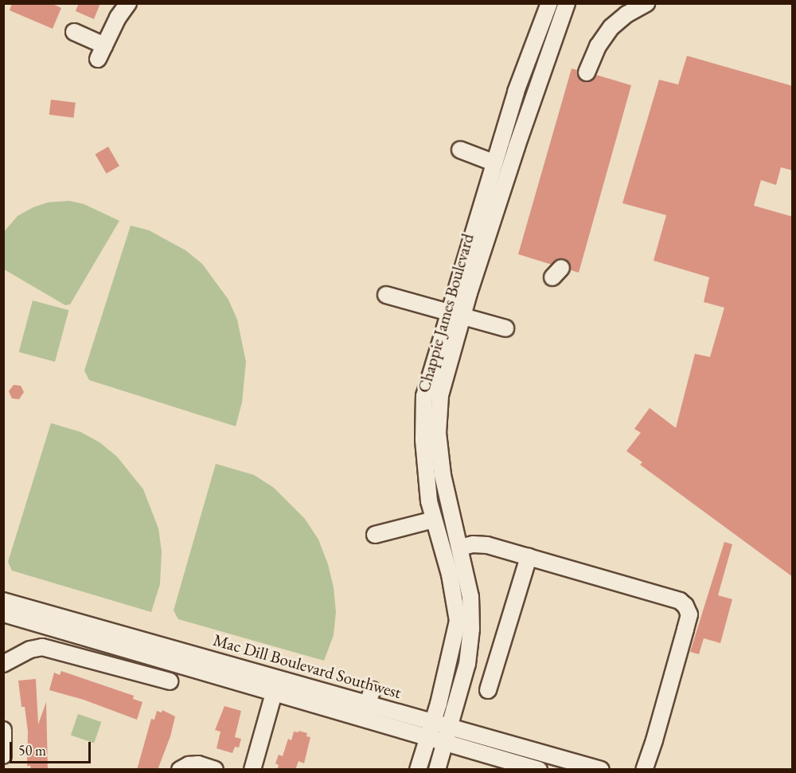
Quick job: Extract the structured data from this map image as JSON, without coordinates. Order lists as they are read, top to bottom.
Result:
{
  "streets": {
    "street": ["Chappie James Boulevard", "Mac Dill Boulevard Southwest"]
  },
  "crossings": [
    ["Chappie James Boulevard", "Mac Dill Boulevard Southwest"]
  ],
  "scale_bar": "50 m"
}
